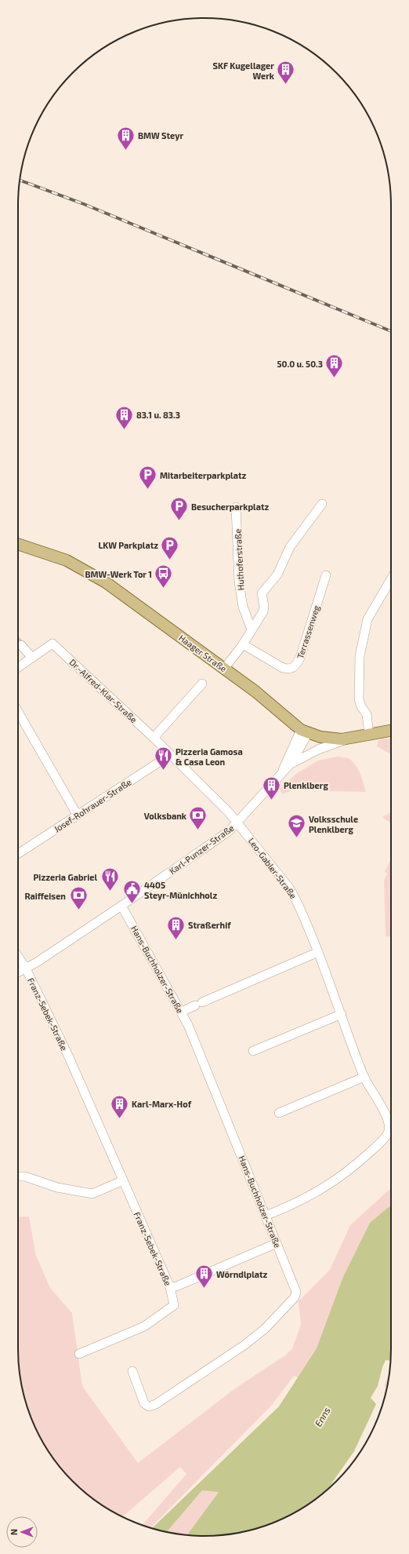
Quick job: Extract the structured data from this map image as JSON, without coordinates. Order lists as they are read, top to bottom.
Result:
{
  "streets": {
    "main road": ["Haager Straße"],
    "street": [
      "Huthoferstraße",
      "Terrassenweg",
      "Dr.-Alfred-Klar-Straße",
      "Josef-Rohrauer-Straße",
      "Karl-Punzer-Straße",
      "Leo-Gabler-Straße",
      "Hans-Buchholzer-Straße",
      "Franz-Sebek-Straße"
    ]
  },
  "crossings": [
    ["Haager Straße", "Karl-Punzer-Straße"],
    ["Dr.-Alfred-Klar-Straße", "Josef-Rohrauer-Straße"],
    ["Dr.-Alfred-Klar-Straße", "Karl-Punzer-Straße"],
    ["Dr.-Alfred-Klar-Straße", "Leo-Gabler-Straße"],
    ["Karl-Punzer-Straße", "Leo-Gabler-Straße"],
    ["Karl-Punzer-Straße", "Hans-Buchholzer-Straße"],
    ["Karl-Punzer-Straße", "Franz-Sebek-Straße"],
    ["Leo-Gabler-Straße", "Hans-Buchholzer-Straße"]
  ],
  "water": ["Enns"],
  "places": {
    "building": [
      "SKF Kugellager Werk",
      "BMW Steyr",
      "50.0 u. 50.3",
      "83.1 u. 83.3",
      "Plenklberg",
      "Straßerhif",
      "Karl-Marx-Hof",
      "Wörndlplatz"
    ],
    "parking": ["Mitarbeiterparkplatz", "Besucherparkplatz", "LKW Parkplatz"],
    "bus stop": ["BMW-Werk Tor 1"],
    "restaurant": ["Pizzeria Gamosa & Casa Leon", "Pizzeria Gabriel"],
    "bank": ["Volksbank", "Raiffeisen"],
    "school or university": ["Volksschule Plenklberg"],
    "public building": ["4405 Steyr-Münichholz"]
  },
  "north": "left"
}
